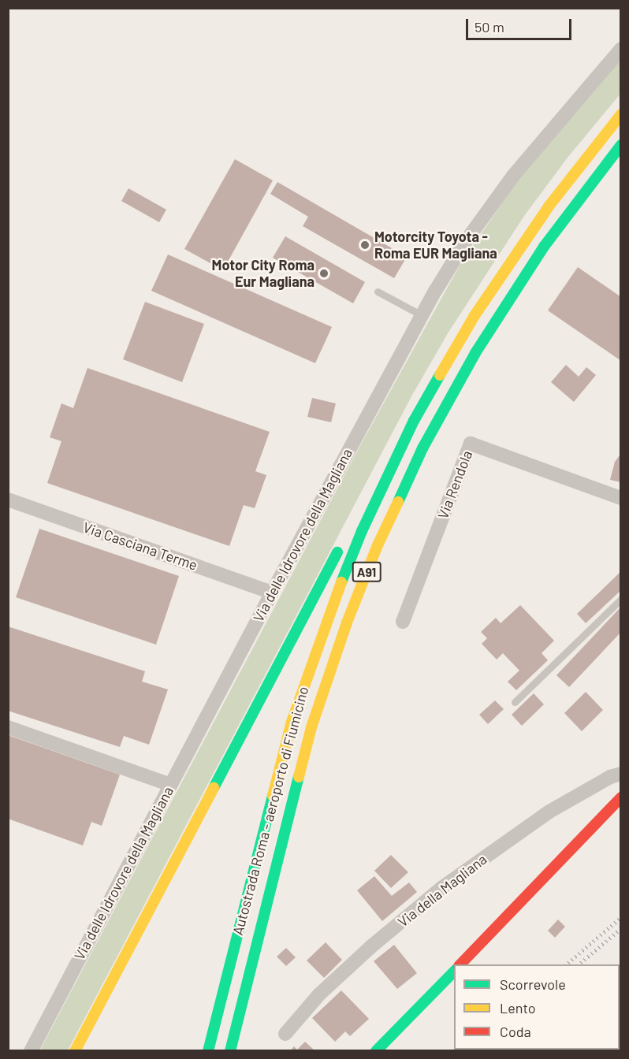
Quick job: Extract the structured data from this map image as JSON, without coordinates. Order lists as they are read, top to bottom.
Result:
{
  "streets": {
    "main road": ["A91", "Autostrada Roma - aeroporto di Fiumicino"],
    "street": [
      "Via Rendola",
      "Via delle Idrovore della Magliana",
      "Via Casciana Terme",
      "Via della Magliana"
    ]
  },
  "crossings": [
    ["Via delle Idrovore della Magliana", "Via Casciana Terme"]
  ],
  "places": ["Motorcity Toyota - Roma EUR Magliana", "Motor City Roma Eur Magliana"],
  "legend": ["Scorrevole", "Lento", "Coda"],
  "scale_bar": "50 m"
}
